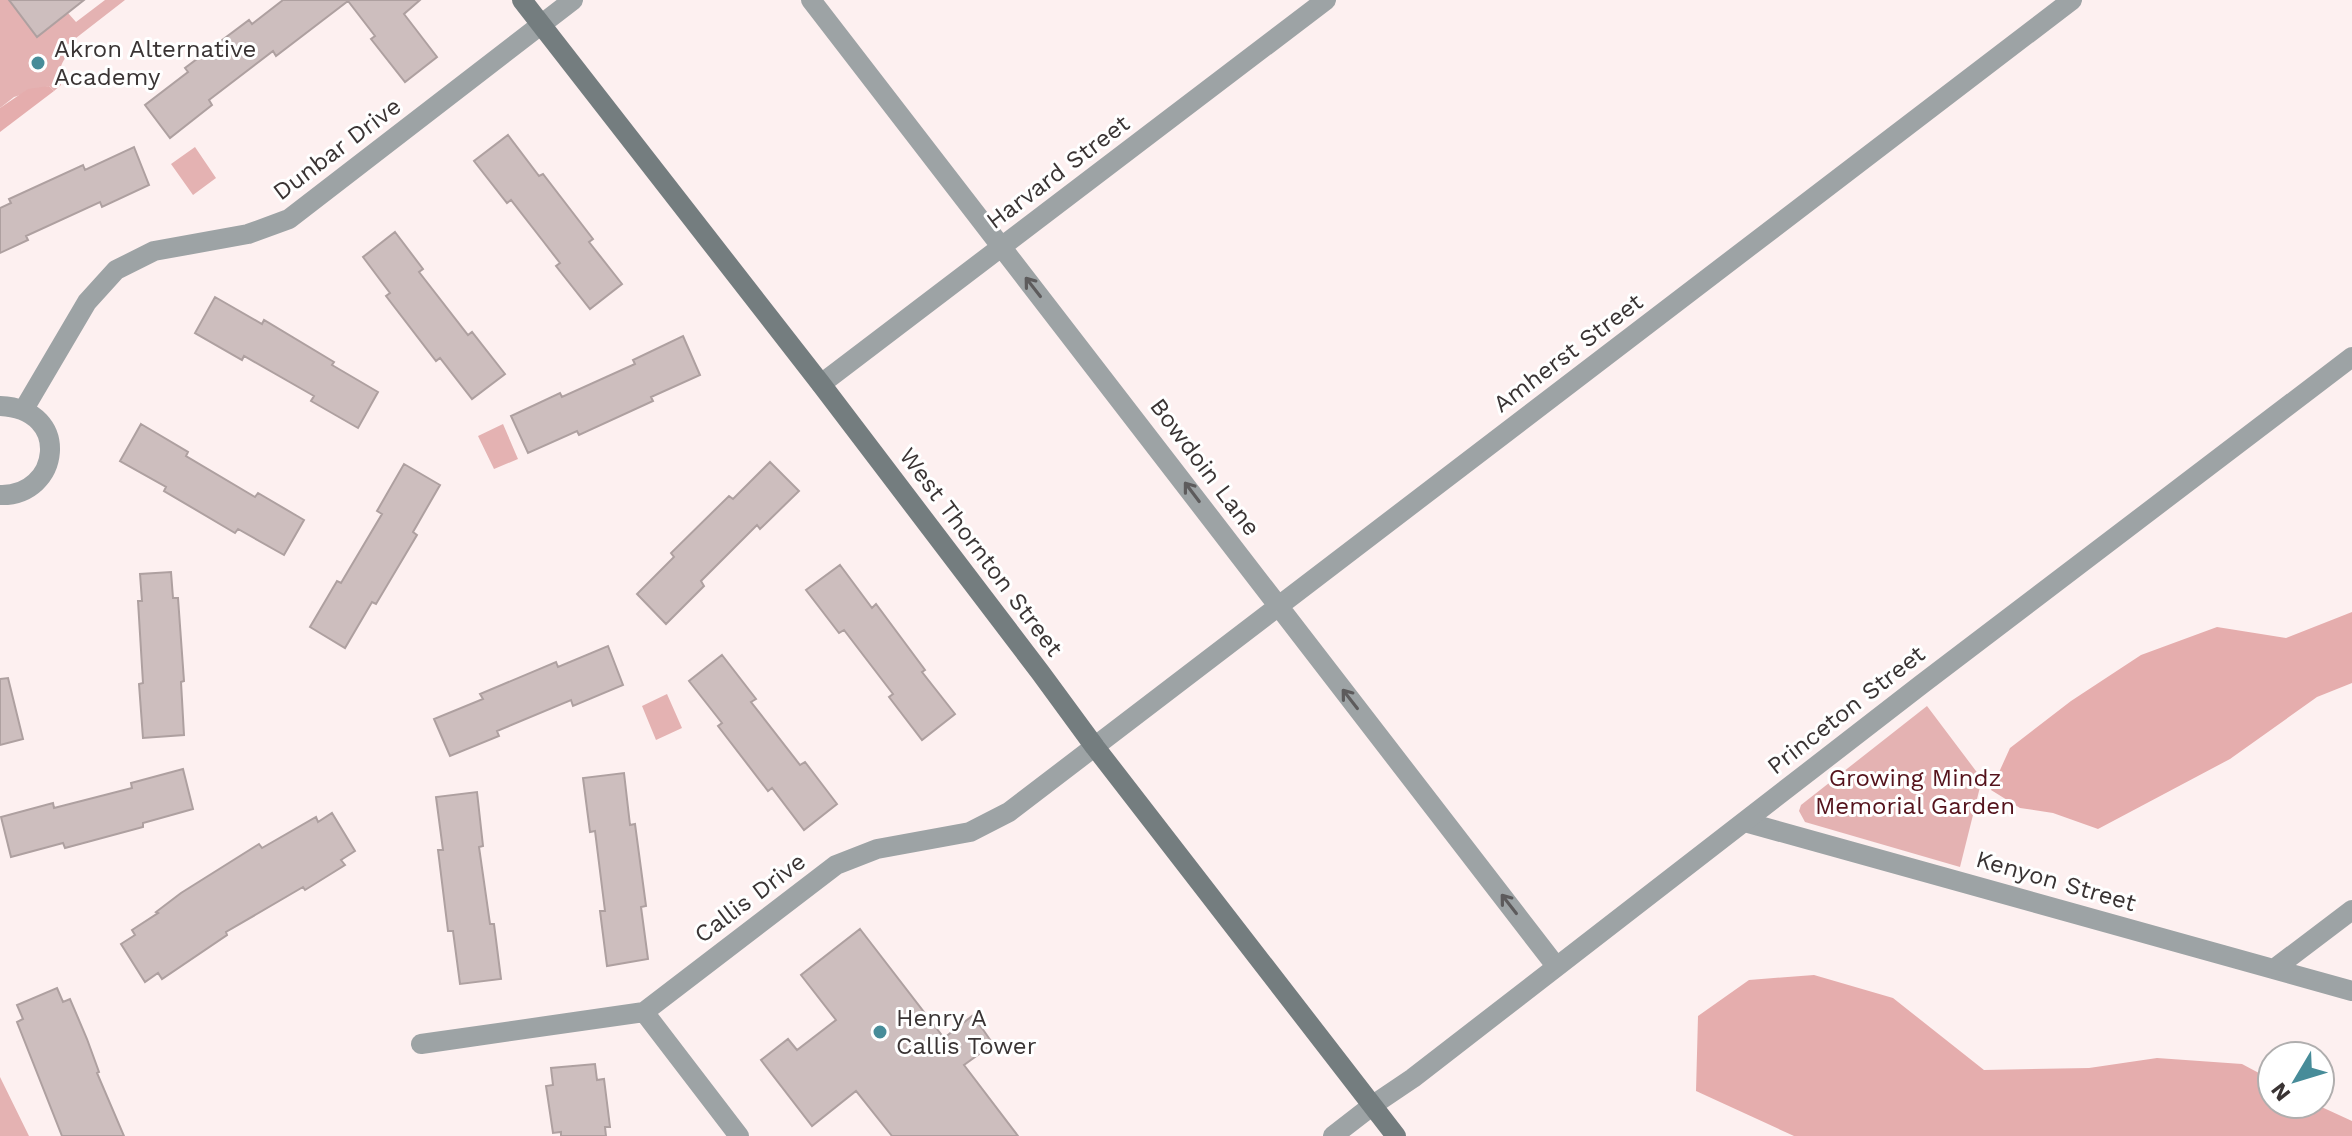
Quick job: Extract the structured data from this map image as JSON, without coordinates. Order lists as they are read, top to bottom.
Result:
{
  "streets": {
    "main road": ["West Thornton Street"],
    "street": [
      "Dunbar Drive",
      "Harvard Street",
      "Amherst Street",
      "Bowdoin Lane",
      "Princeton Street",
      "Kenyon Street",
      "Callis Drive"
    ]
  },
  "crossings": [
    ["Dunbar Drive", "West Thornton Street"],
    ["Harvard Street", "Bowdoin Lane"],
    ["Harvard Street", "West Thornton Street"],
    ["Amherst Street", "Bowdoin Lane"],
    ["Amherst Street", "West Thornton Street"],
    ["Amherst Street", "Callis Drive"],
    ["Bowdoin Lane", "Princeton Street"],
    ["West Thornton Street", "Princeton Street"],
    ["West Thornton Street", "Callis Drive"],
    ["Princeton Street", "Kenyon Street"]
  ],
  "one_way": ["Bowdoin Lane"],
  "parks": ["Growing Mindz Memorial Garden"],
  "places": ["Akron Alternative Academy", "Henry A Callis Tower"],
  "north": "bottom left"
}
